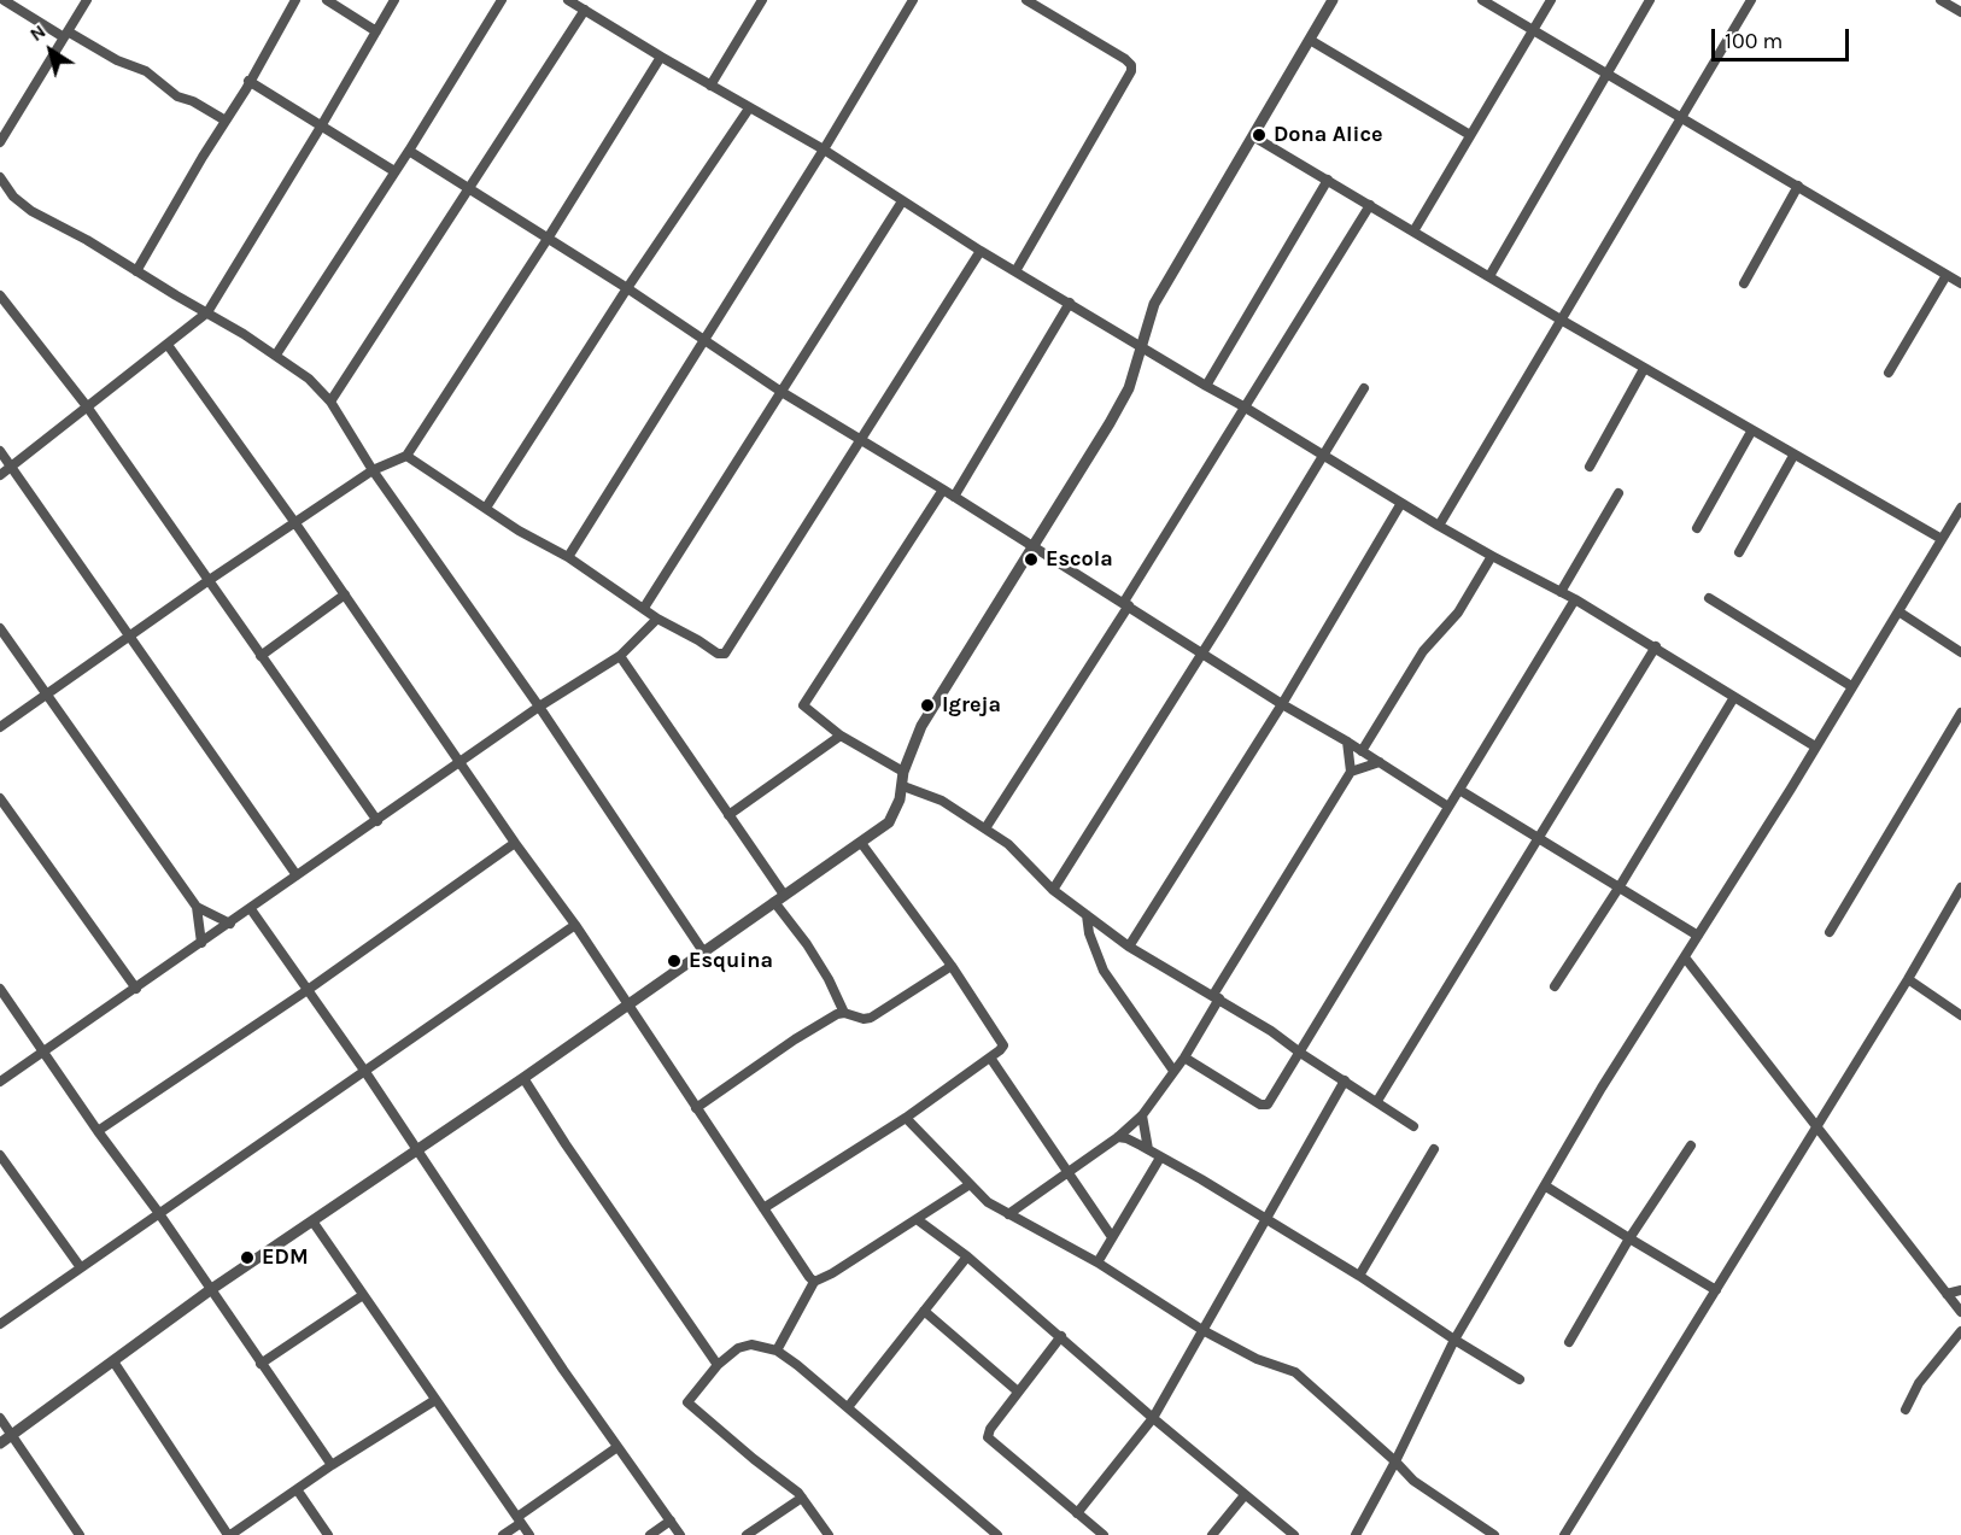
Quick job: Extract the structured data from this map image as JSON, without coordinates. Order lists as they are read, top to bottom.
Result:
{
  "places": [
    "Dona Alice",
    "Escola",
    "Igreja",
    "Esquina",
    "EDM"
  ],
  "scale_bar": "100 m",
  "north": "top left"
}
